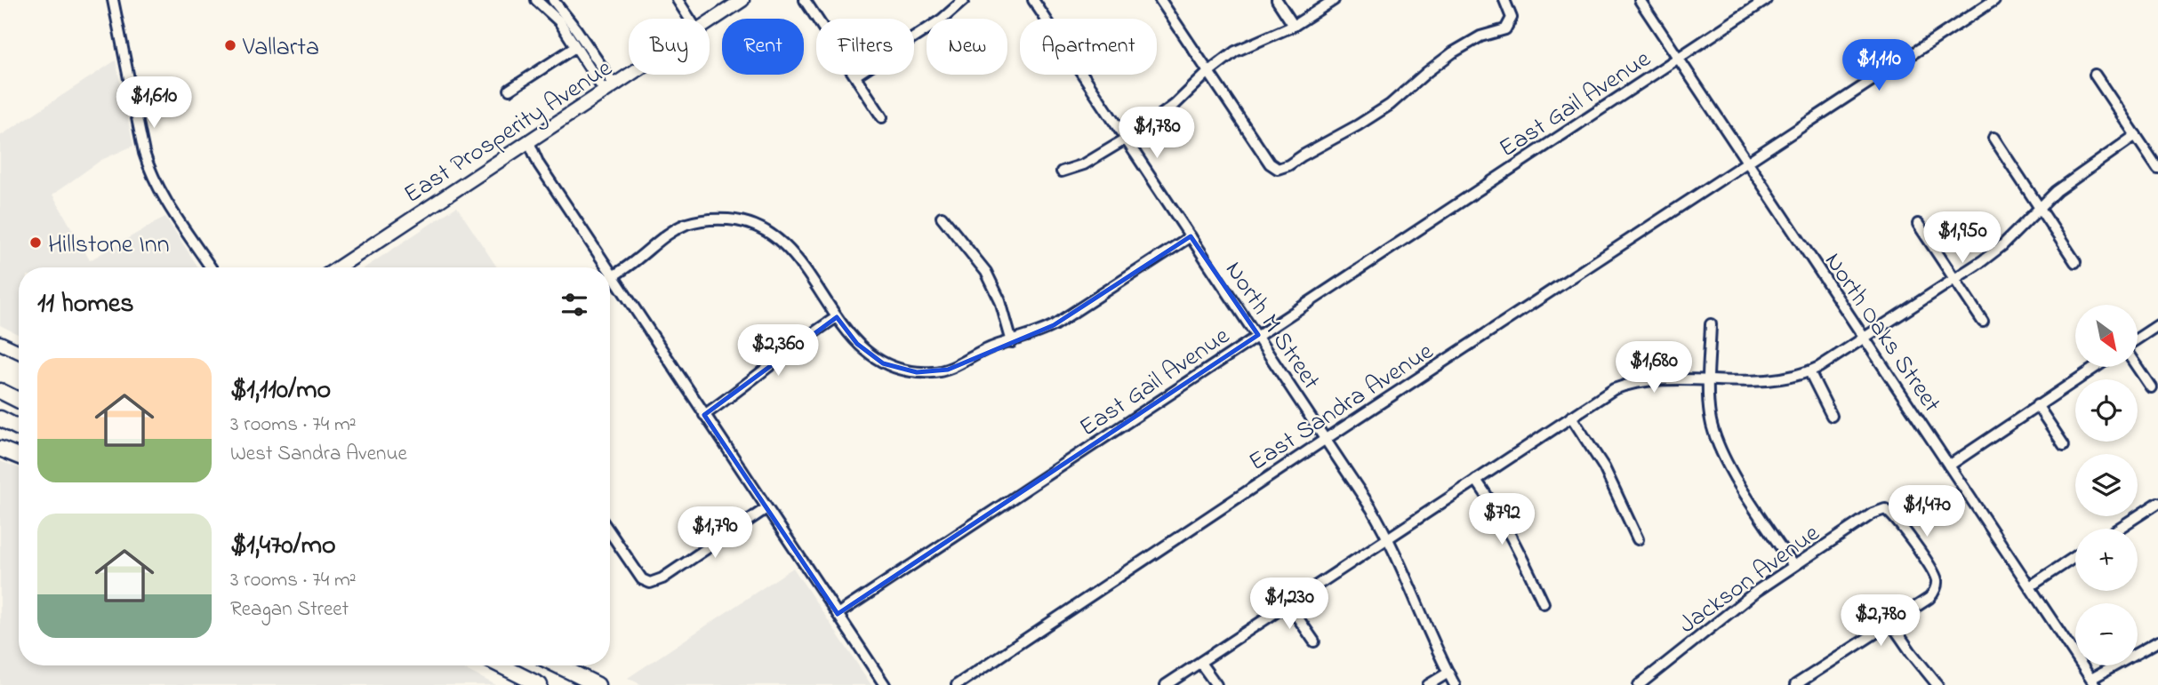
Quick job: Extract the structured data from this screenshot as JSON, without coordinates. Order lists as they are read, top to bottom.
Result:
{
  "streets": {
    "main road": ["East Prosperity Avenue"],
    "street": [
      "East Gail Avenue",
      "North M Street",
      "North Oaks Street",
      "East Sandra Avenue",
      "Jackson Avenue"
    ]
  },
  "crossings": [
    ["East Gail Avenue", "North M Street"],
    ["East Gail Avenue", "North Oaks Street"],
    ["North M Street", "East Sandra Avenue"],
    ["North Oaks Street", "East Sandra Avenue"]
  ],
  "places": ["Vallarta", "Hillstone Inn"],
  "north": "bottom right",
  "page": {
    "chip": [
      "Buy",
      "Rent",
      "Filters",
      "New",
      "Apartment"
    ],
    "price": [
      "$1,110",
      "$1,610",
      "$1,780",
      "$1,950",
      "$2,360",
      "$1,680",
      "$1,470",
      "$792",
      "$1,790",
      "$1,230",
      "$2,780"
    ],
    "heading": "11 homes",
    "map_buttons": ["+", "−"],
    "list": [
      {
        "name": "$1,110/mo",
        "note": "3 rooms · 74 m² · West Sandra Avenue"
      },
      {
        "name": "$1,470/mo",
        "note": "3 rooms · 74 m² · Reagan Street"
      }
    ]
  }
}
